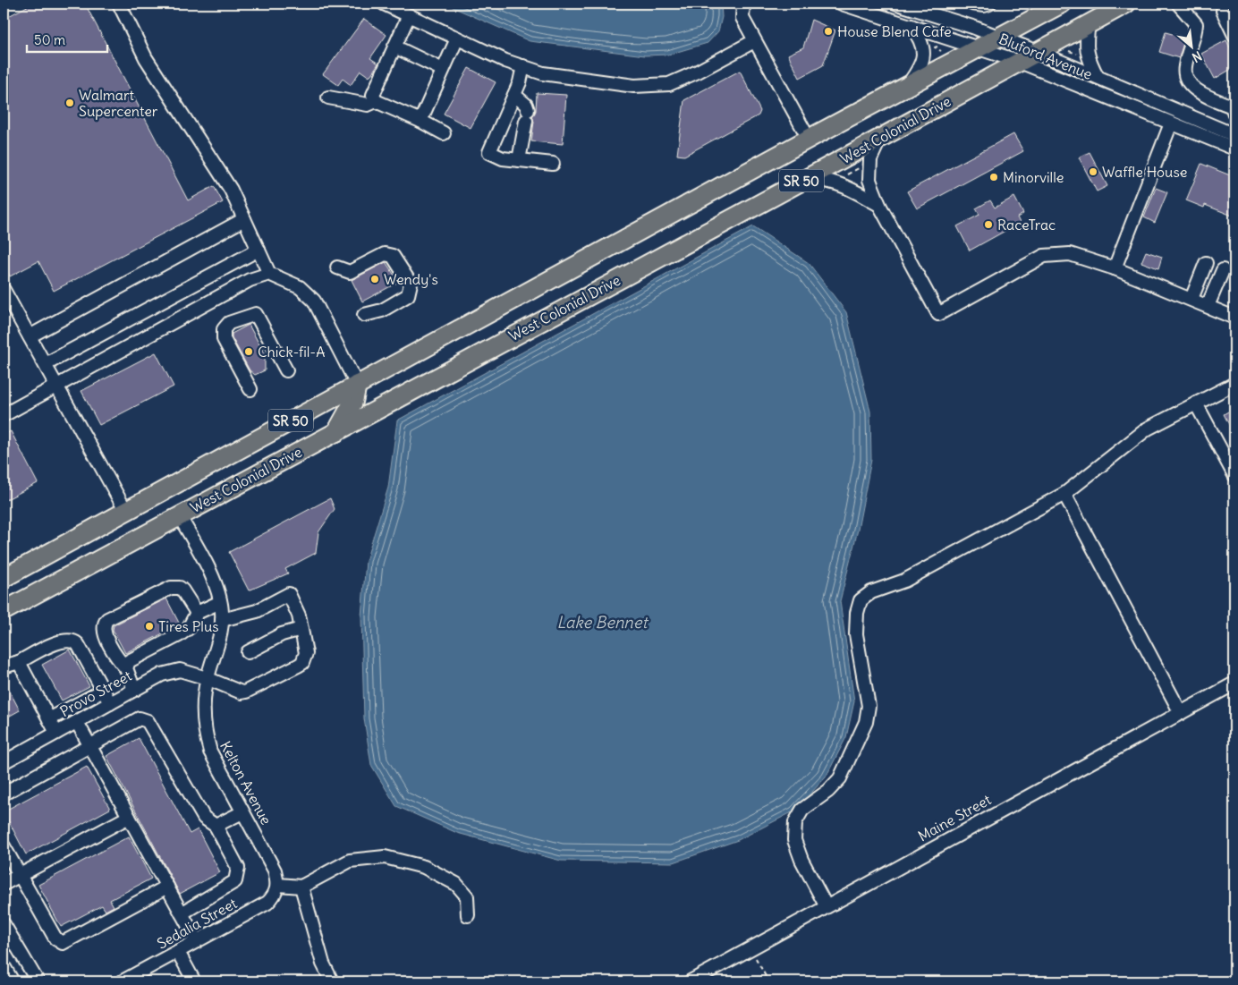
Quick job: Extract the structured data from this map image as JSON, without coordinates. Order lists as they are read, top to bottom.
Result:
{
  "streets": {
    "highway": ["West Colonial Drive", "SR 50"],
    "street": [
      "Bluford Avenue",
      "Provo Street",
      "Kelton Avenue",
      "Maine Street",
      "Sedalia Street"
    ]
  },
  "crossings": [
    ["Bluford Avenue", "West Colonial Drive"],
    ["West Colonial Drive", "Kelton Avenue"],
    ["Provo Street", "Kelton Avenue"],
    ["Kelton Avenue", "Sedalia Street"]
  ],
  "water": ["Lake Bennet"],
  "places": [
    "House Blend Cafe",
    "Walmart Supercenter",
    "Waffle House",
    "Minorville",
    "RaceTrac",
    "Wendy's",
    "Chick-fil-A",
    "Tires Plus"
  ],
  "scale_bar": "50 m",
  "north": "bottom right"
}
